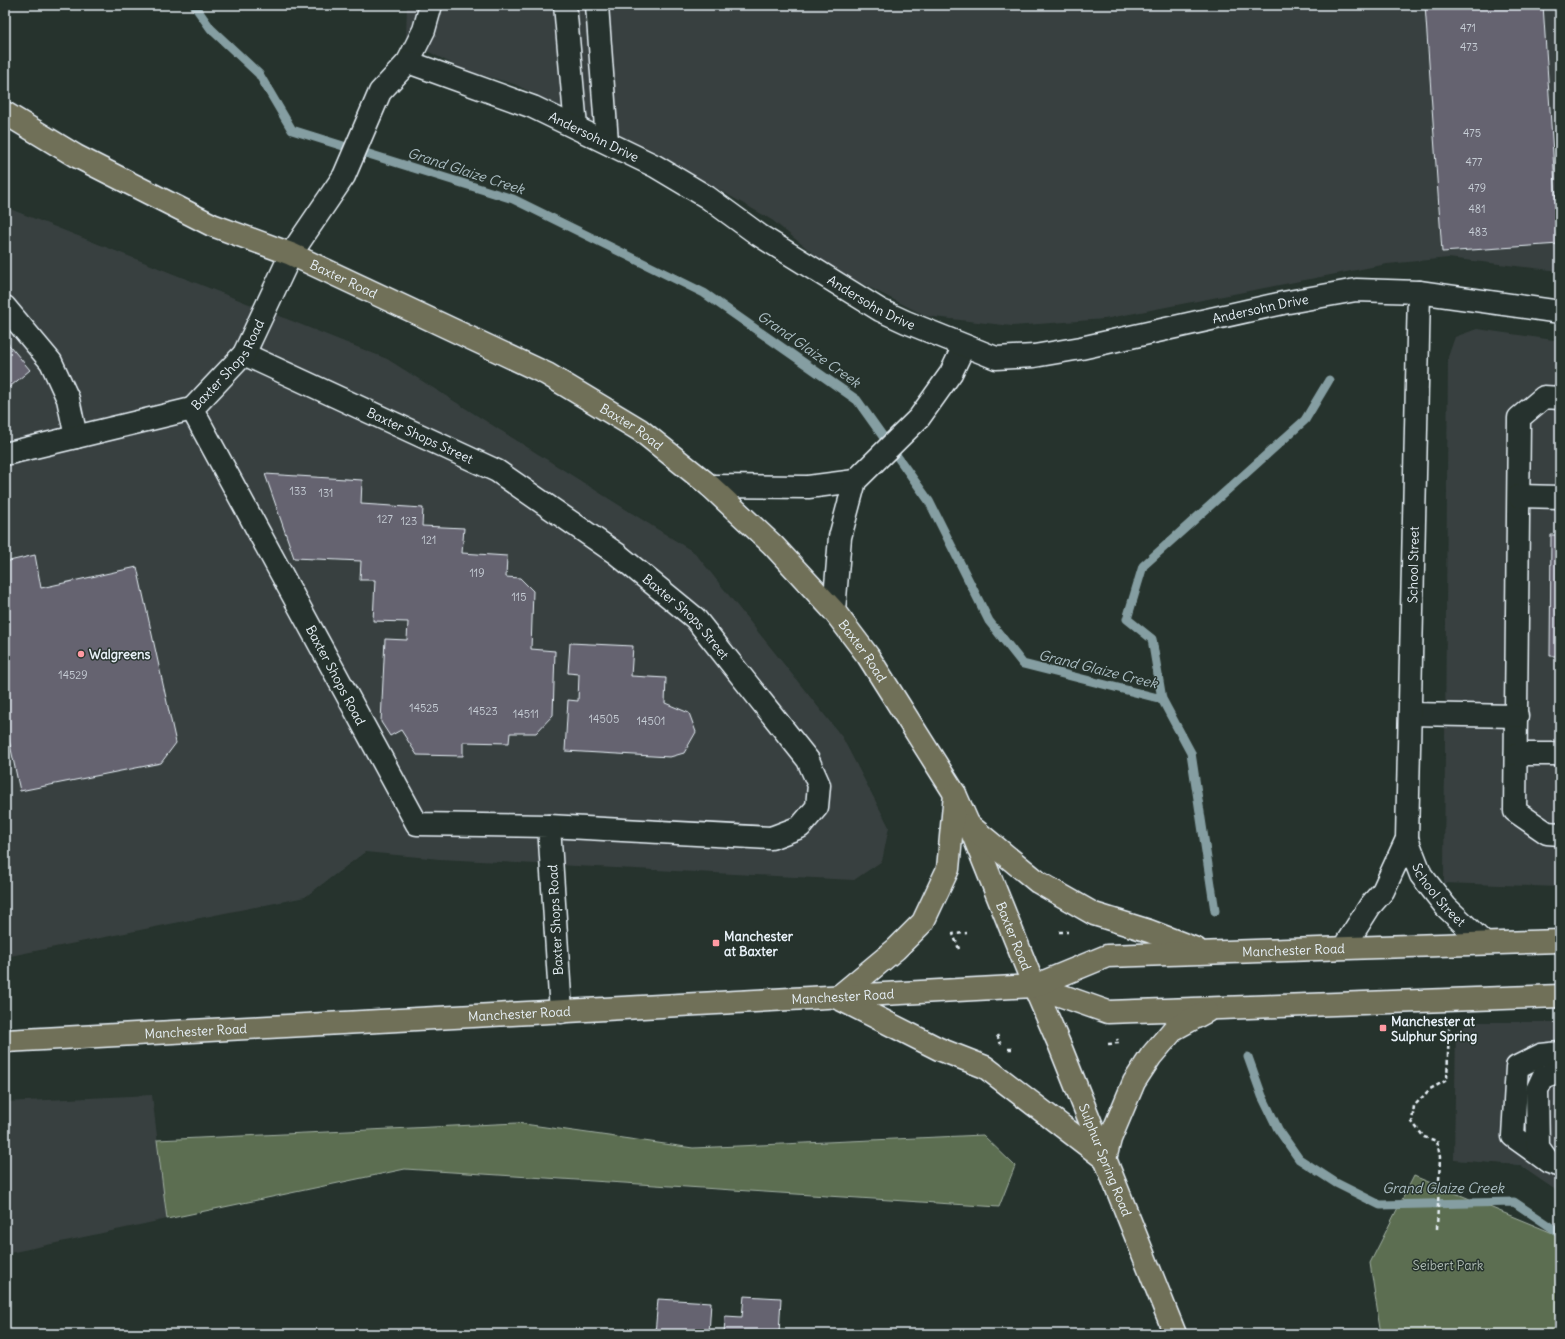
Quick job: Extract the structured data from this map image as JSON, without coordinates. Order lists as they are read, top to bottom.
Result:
{
  "streets": {
    "main road": ["Baxter Road", "Manchester Road", "Sulphur Spring Road"],
    "street": [
      "Andersohn Drive",
      "Baxter Shops Road",
      "Baxter Shops Street",
      "School Street"
    ]
  },
  "crossings": [
    ["Andersohn Drive", "School Street"],
    ["Baxter Road", "Baxter Shops Road"],
    ["Baxter Road", "Manchester Road"],
    ["Baxter Road", "Sulphur Spring Road"],
    ["Baxter Shops Road", "Baxter Shops Street"],
    ["Baxter Shops Road", "Manchester Road"],
    ["School Street", "Manchester Road"],
    ["Manchester Road", "Sulphur Spring Road"]
  ],
  "water": ["Grand Glaize Creek"],
  "parks": ["Seibert Park"],
  "places": {
    "other": ["Walgreens"],
    "transit": ["Manchester at Baxter", "Manchester at Sulphur Spring"]
  },
  "house_numbers": [
    "471",
    "473",
    "475",
    "477",
    "479",
    "481",
    "483",
    "133",
    "131",
    "127",
    "123",
    "121",
    "119",
    "115",
    "14529",
    "14525",
    "14523",
    "14511",
    "14505",
    "14501"
  ]
}
